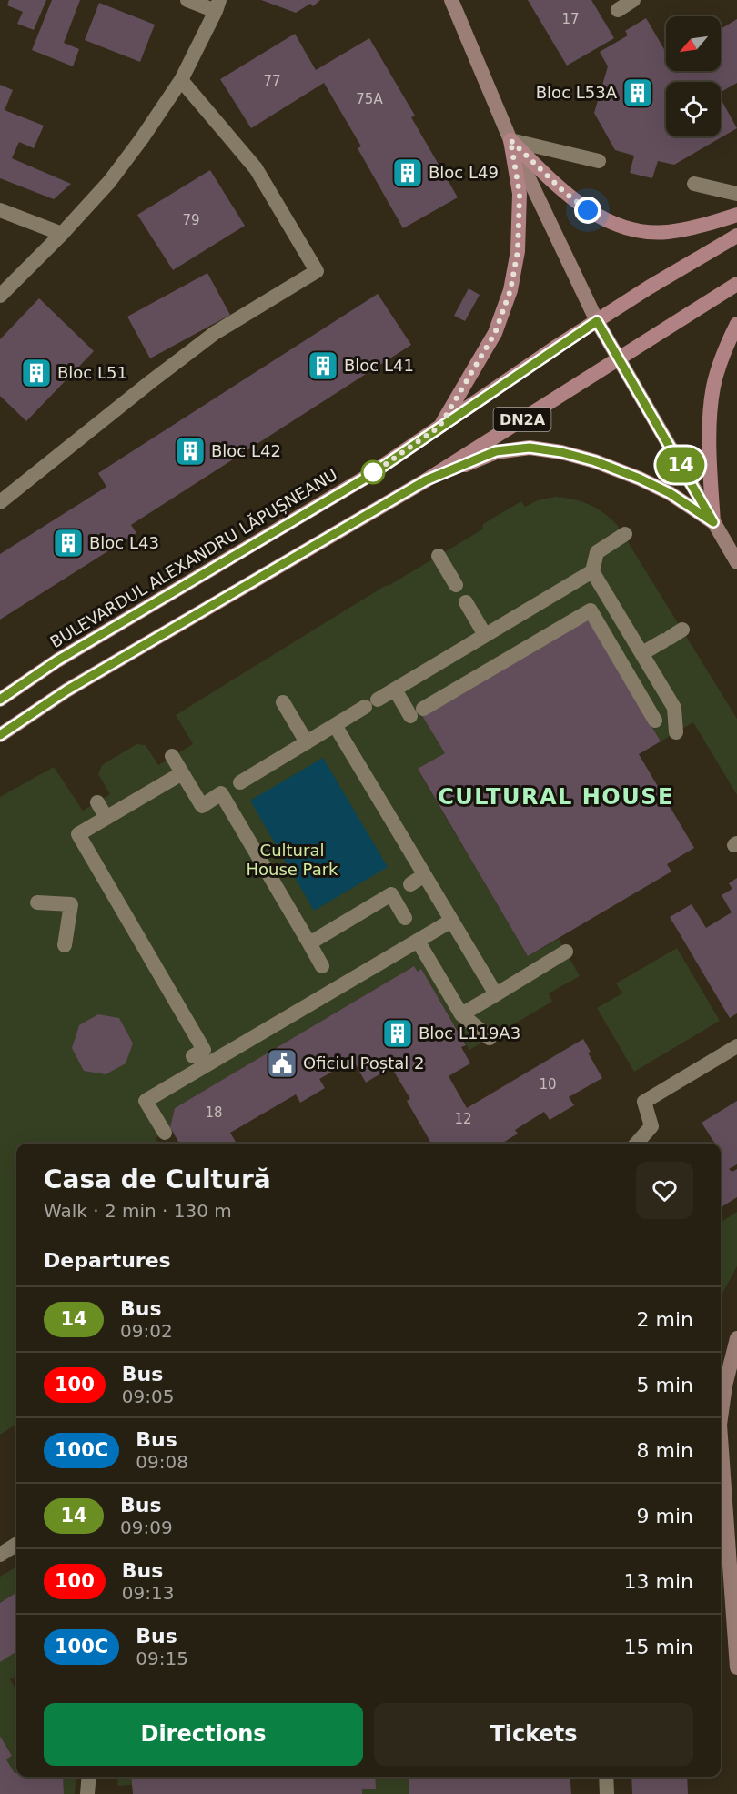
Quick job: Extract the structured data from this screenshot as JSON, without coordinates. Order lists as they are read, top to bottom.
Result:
{
  "streets": {
    "main road": ["DN2A", "BULEVARDUL ALEXANDRU LĂPUȘNEANU"]
  },
  "crossings": [
    ["DN2A", "BULEVARDUL ALEXANDRU LĂPUȘNEANU"]
  ],
  "districts": ["CULTURAL HOUSE"],
  "parks": ["Cultural House Park"],
  "places": {
    "building": [
      "Bloc L53A",
      "Bloc L49",
      "Bloc L41",
      "Bloc L51",
      "Bloc L42",
      "Bloc L43",
      "Bloc L119A3"
    ],
    "public building": ["Oficiul Poștal 2"]
  },
  "lines": ["bus line 14"],
  "house_numbers": [
    "17",
    "77",
    "75A",
    "79",
    "10",
    "18",
    "12"
  ],
  "north": "bottom left",
  "page": {
    "on_map": "14",
    "heading": [
      ["Casa de Cultură", "Walk · 2 min · 130 m"],
      "Departures"
    ],
    "list": [
      {
        "mark": "14",
        "name": "Bus",
        "note": "09:02",
        "value": "2 min"
      },
      {
        "mark": "100",
        "name": "Bus",
        "note": "09:05",
        "value": "5 min"
      },
      {
        "mark": "100C",
        "name": "Bus",
        "note": "09:08",
        "value": "8 min"
      },
      {
        "mark": "14",
        "name": "Bus",
        "note": "09:09",
        "value": "9 min"
      },
      {
        "mark": "100",
        "name": "Bus",
        "note": "09:13",
        "value": "13 min"
      },
      {
        "mark": "100C",
        "name": "Bus",
        "note": "09:15",
        "value": "15 min"
      }
    ],
    "buttons": ["Directions", "Tickets"]
  }
}
